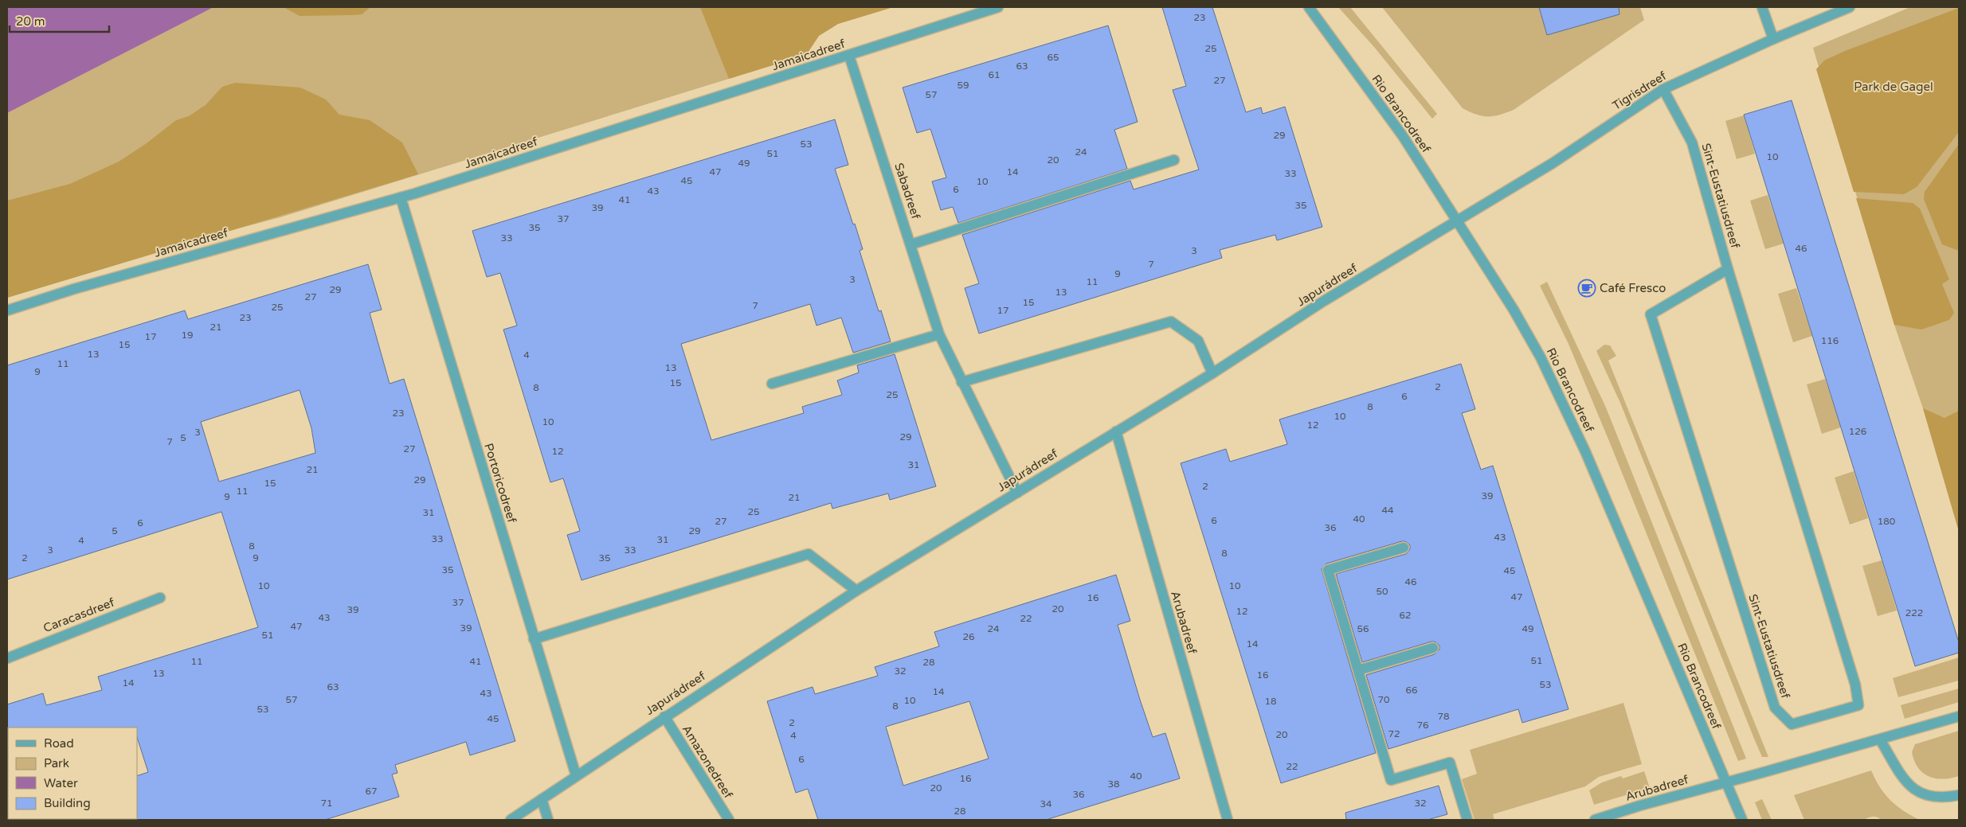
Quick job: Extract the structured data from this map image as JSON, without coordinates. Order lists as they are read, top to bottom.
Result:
{
  "streets": {
    "street": [
      "Jamaicadreef",
      "Tigrisdreef",
      "Rio Brancodreef",
      "Sabadreef",
      "Sint-Eustatiusdreef",
      "Japurádreef",
      "Portoricodreef",
      "Caracasdreef",
      "Arubadreef",
      "Amazonedreef"
    ]
  },
  "crossings": [
    ["Jamaicadreef", "Sabadreef"],
    ["Jamaicadreef", "Portoricodreef"],
    ["Tigrisdreef", "Rio Brancodreef"],
    ["Tigrisdreef", "Sint-Eustatiusdreef"],
    ["Tigrisdreef", "Japurádreef"],
    ["Rio Brancodreef", "Japurádreef"],
    ["Rio Brancodreef", "Arubadreef"],
    ["Sabadreef", "Japurádreef"],
    ["Japurádreef", "Portoricodreef"],
    ["Japurádreef", "Arubadreef"],
    ["Japurádreef", "Amazonedreef"]
  ],
  "parks": ["Park de Gagel"],
  "places": {
    "cafe": ["Café Fresco"]
  },
  "house_numbers": [
    "23",
    "25",
    "65",
    "63",
    "61",
    "27",
    "59",
    "57",
    "29",
    "53",
    "24",
    "51",
    "10",
    "20",
    "49",
    "47",
    "14",
    "33",
    "45",
    "10",
    "6",
    "43",
    "41",
    "35",
    "39",
    "37",
    "35",
    "33",
    "46",
    "3",
    "7",
    "9",
    "3",
    "11",
    "29",
    "13",
    "27",
    "15",
    "7",
    "25",
    "17",
    "23",
    "21",
    "19",
    "17",
    "116",
    "15",
    "13",
    "4",
    "11",
    "13",
    "9",
    "15",
    "2",
    "8",
    "25",
    "6",
    "8",
    "23",
    "10",
    "10",
    "12",
    "126",
    "3",
    "29",
    "5",
    "7",
    "27",
    "12",
    "31",
    "21",
    "29",
    "15",
    "2",
    "11",
    "39",
    "9",
    "21",
    "44",
    "25",
    "31",
    "40",
    "6",
    "27",
    "180",
    "6",
    "36",
    "5",
    "29",
    "43",
    "33",
    "31",
    "4",
    "8",
    "3",
    "33",
    "8",
    "2",
    "9",
    "35",
    "35",
    "45",
    "46",
    "10",
    "10",
    "50",
    "47",
    "16",
    "37",
    "20",
    "39",
    "12",
    "222",
    "62",
    "43",
    "22",
    "47",
    "39",
    "24",
    "56",
    "49",
    "51",
    "26",
    "14",
    "51",
    "11",
    "41",
    "28",
    "32",
    "13",
    "16",
    "14",
    "53",
    "63",
    "66",
    "14",
    "43",
    "57",
    "70",
    "10",
    "18",
    "8",
    "53",
    "78",
    "45",
    "2",
    "76",
    "72",
    "20",
    "4",
    "6",
    "22",
    "40",
    "16",
    "38",
    "20",
    "67",
    "36",
    "71",
    "32",
    "34",
    "28"
  ],
  "legend": [
    "Road",
    "Park",
    "Water",
    "Building"
  ],
  "scale_bar": "20 m"
}
